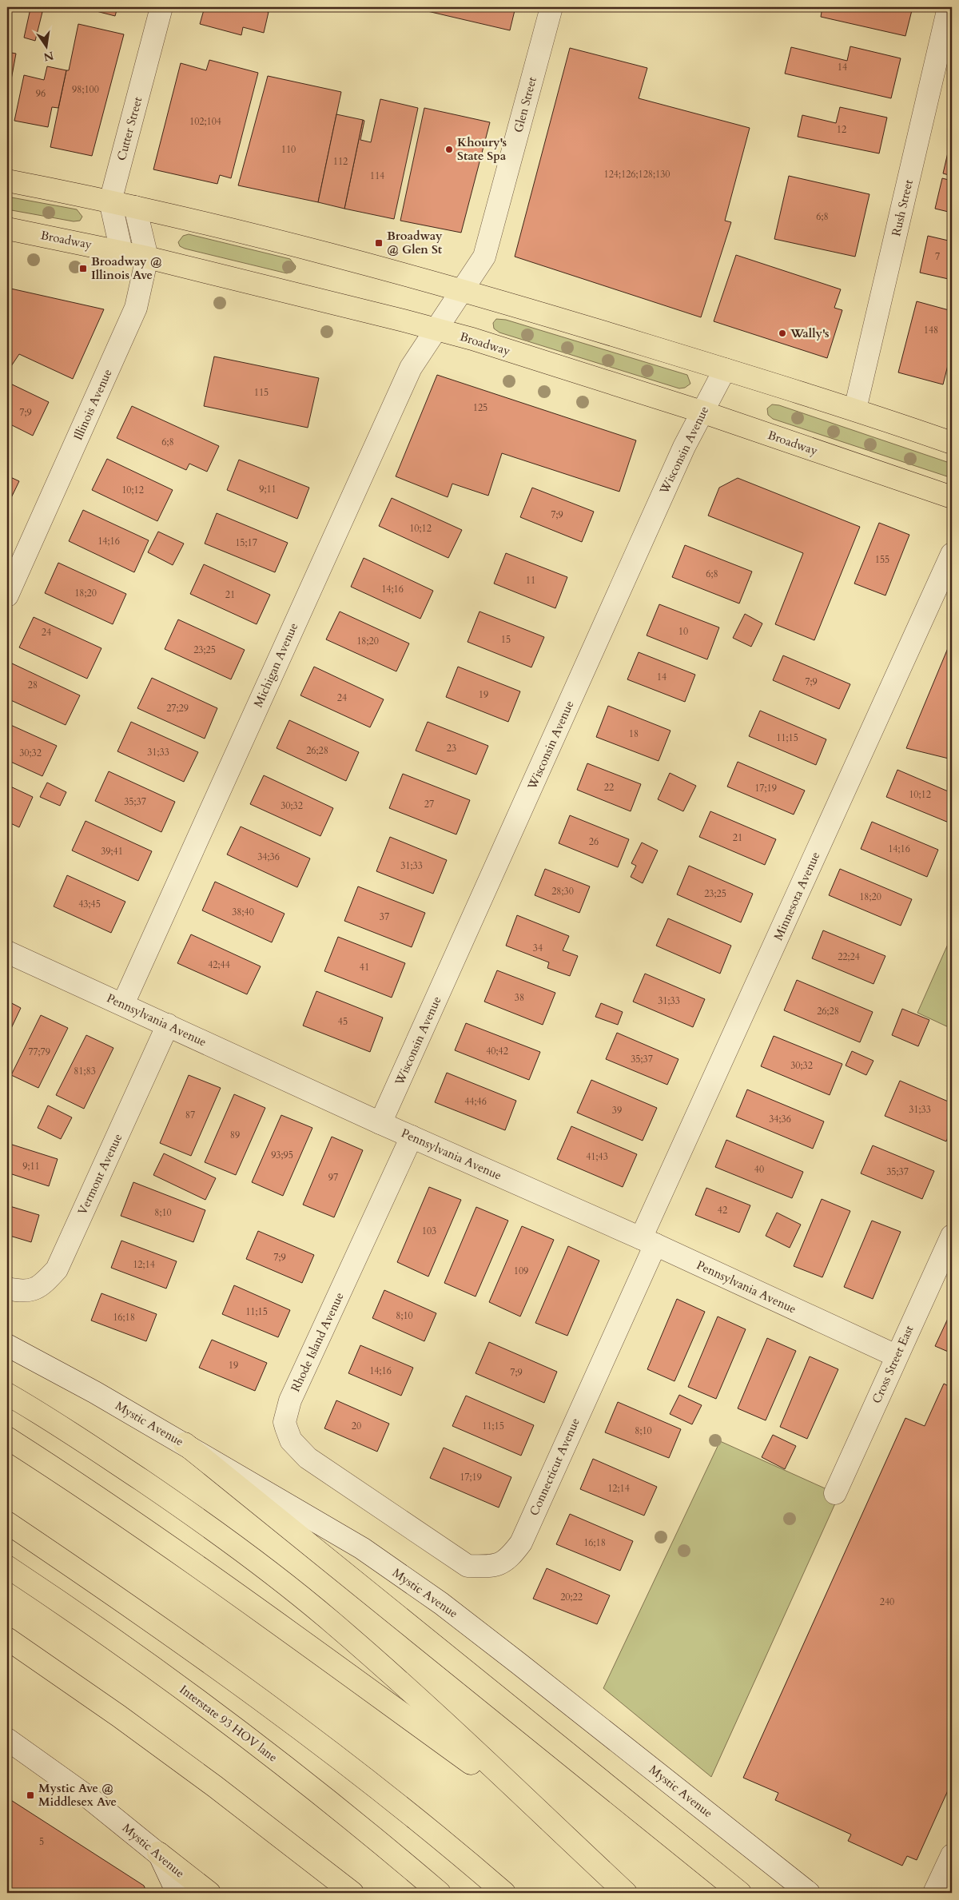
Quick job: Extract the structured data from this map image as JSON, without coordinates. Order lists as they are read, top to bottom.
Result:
{
  "streets": {
    "main road": ["Broadway", "Interstate 93 HOV lane"],
    "street": [
      "Glen Street",
      "Cutter Street",
      "Rush Street",
      "Illinois Avenue",
      "Wisconsin Avenue",
      "Michigan Avenue",
      "Minnesota Avenue",
      "Pennsylvania Avenue",
      "Vermont Avenue",
      "Rhode Island Avenue",
      "Cross Street East",
      "Mystic Avenue",
      "Connecticut Avenue"
    ]
  },
  "crossings": [
    ["Glen Street", "Broadway"],
    ["Glen Street", "Michigan Avenue"],
    ["Cutter Street", "Broadway"],
    ["Broadway", "Illinois Avenue"],
    ["Broadway", "Wisconsin Avenue"],
    ["Broadway", "Michigan Avenue"],
    ["Wisconsin Avenue", "Pennsylvania Avenue"],
    ["Michigan Avenue", "Pennsylvania Avenue"],
    ["Minnesota Avenue", "Pennsylvania Avenue"],
    ["Minnesota Avenue", "Connecticut Avenue"],
    ["Pennsylvania Avenue", "Vermont Avenue"],
    ["Pennsylvania Avenue", "Rhode Island Avenue"],
    ["Pennsylvania Avenue", "Cross Street East"],
    ["Pennsylvania Avenue", "Connecticut Avenue"],
    ["Rhode Island Avenue", "Connecticut Avenue"]
  ],
  "places": {
    "other": ["Khoury's State Spa", "Wally's"],
    "transit": ["Broadway @ Glen St", "Broadway @ Illinois Ave", "Mystic Ave @ Middlesex Ave"]
  },
  "house_numbers": [
    "14",
    "98;100",
    "96",
    "102;104",
    "12",
    "110",
    "112",
    "124;126;128;130",
    "114",
    "6;8",
    "7",
    "148",
    "115",
    "125",
    "7;9",
    "6;8",
    "9;11",
    "10;12",
    "7;9",
    "10;12",
    "14;16",
    "15;17",
    "155",
    "6;8",
    "11",
    "14;16",
    "18;20",
    "21",
    "10",
    "24",
    "15",
    "18;20",
    "23;25",
    "14",
    "7;9",
    "28",
    "19",
    "24",
    "27;29",
    "18",
    "11;15",
    "23",
    "26;28",
    "31;33",
    "30;32",
    "22",
    "17;19",
    "10;12",
    "35;37",
    "27",
    "30;32",
    "21",
    "26",
    "14;16",
    "39;41",
    "34;36",
    "31;33",
    "28;30",
    "23;25",
    "18;20",
    "43;45",
    "38;40",
    "37",
    "34",
    "22;24",
    "42;44",
    "41",
    "38",
    "31;33",
    "26;28",
    "45",
    "40;42",
    "77;79",
    "35;37",
    "30;32",
    "81;83",
    "44;46",
    "31;33",
    "39",
    "87",
    "34;36",
    "89",
    "93;95",
    "41;43",
    "9;11",
    "40",
    "35;37",
    "97",
    "42",
    "8;10",
    "103",
    "7;9",
    "12;14",
    "109",
    "11;15",
    "8;10",
    "16;18",
    "19",
    "14;16",
    "7;9",
    "20",
    "11;15",
    "8;10",
    "17;19",
    "12;14",
    "16;18",
    "20;22",
    "240",
    "5"
  ],
  "north": "bottom"
}
